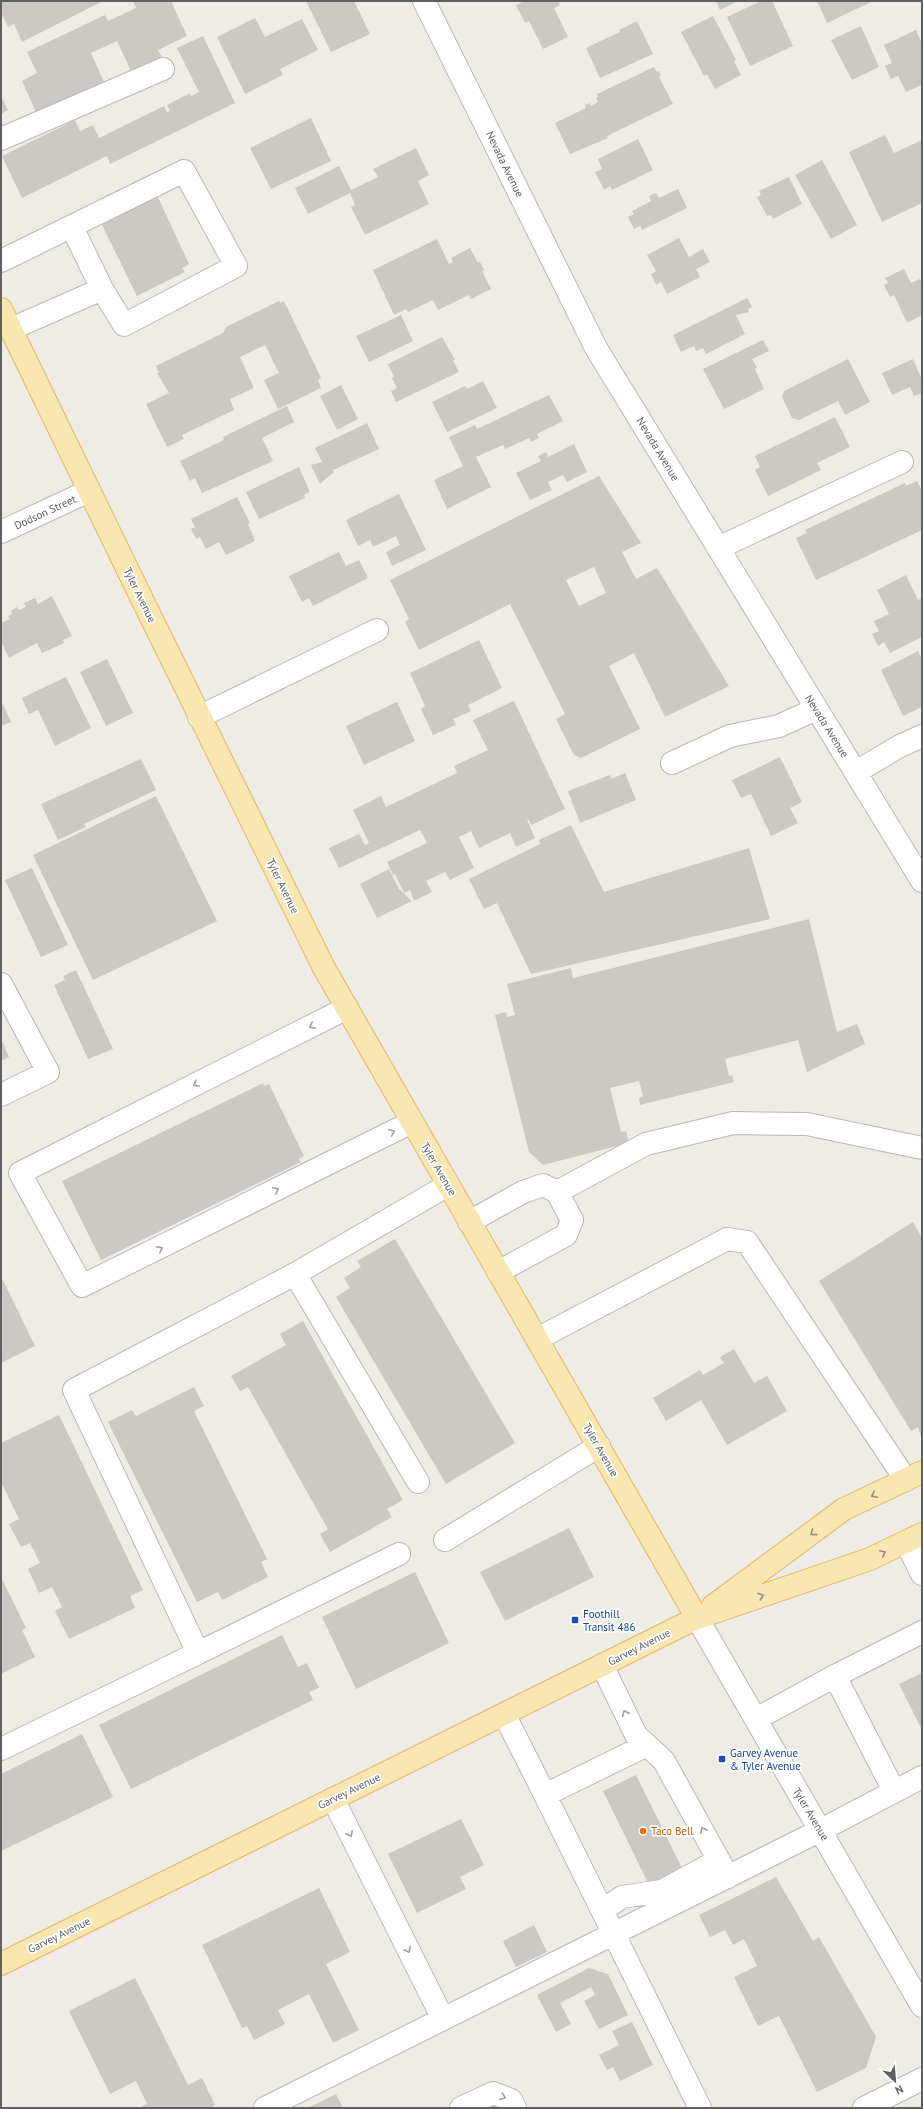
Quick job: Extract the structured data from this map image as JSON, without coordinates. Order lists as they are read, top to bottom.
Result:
{
  "streets": {
    "main road": ["Tyler Avenue", "Garvey Avenue"],
    "street": ["Nevada Avenue", "Dodson Street"]
  },
  "crossings": [
    ["Dodson Street", "Tyler Avenue"],
    ["Tyler Avenue", "Garvey Avenue"]
  ],
  "places": {
    "transit": ["Foothill Transit 486", "Garvey Avenue & Tyler Avenue"],
    "other": ["Taco Bell"]
  },
  "north": "bottom right"
}
